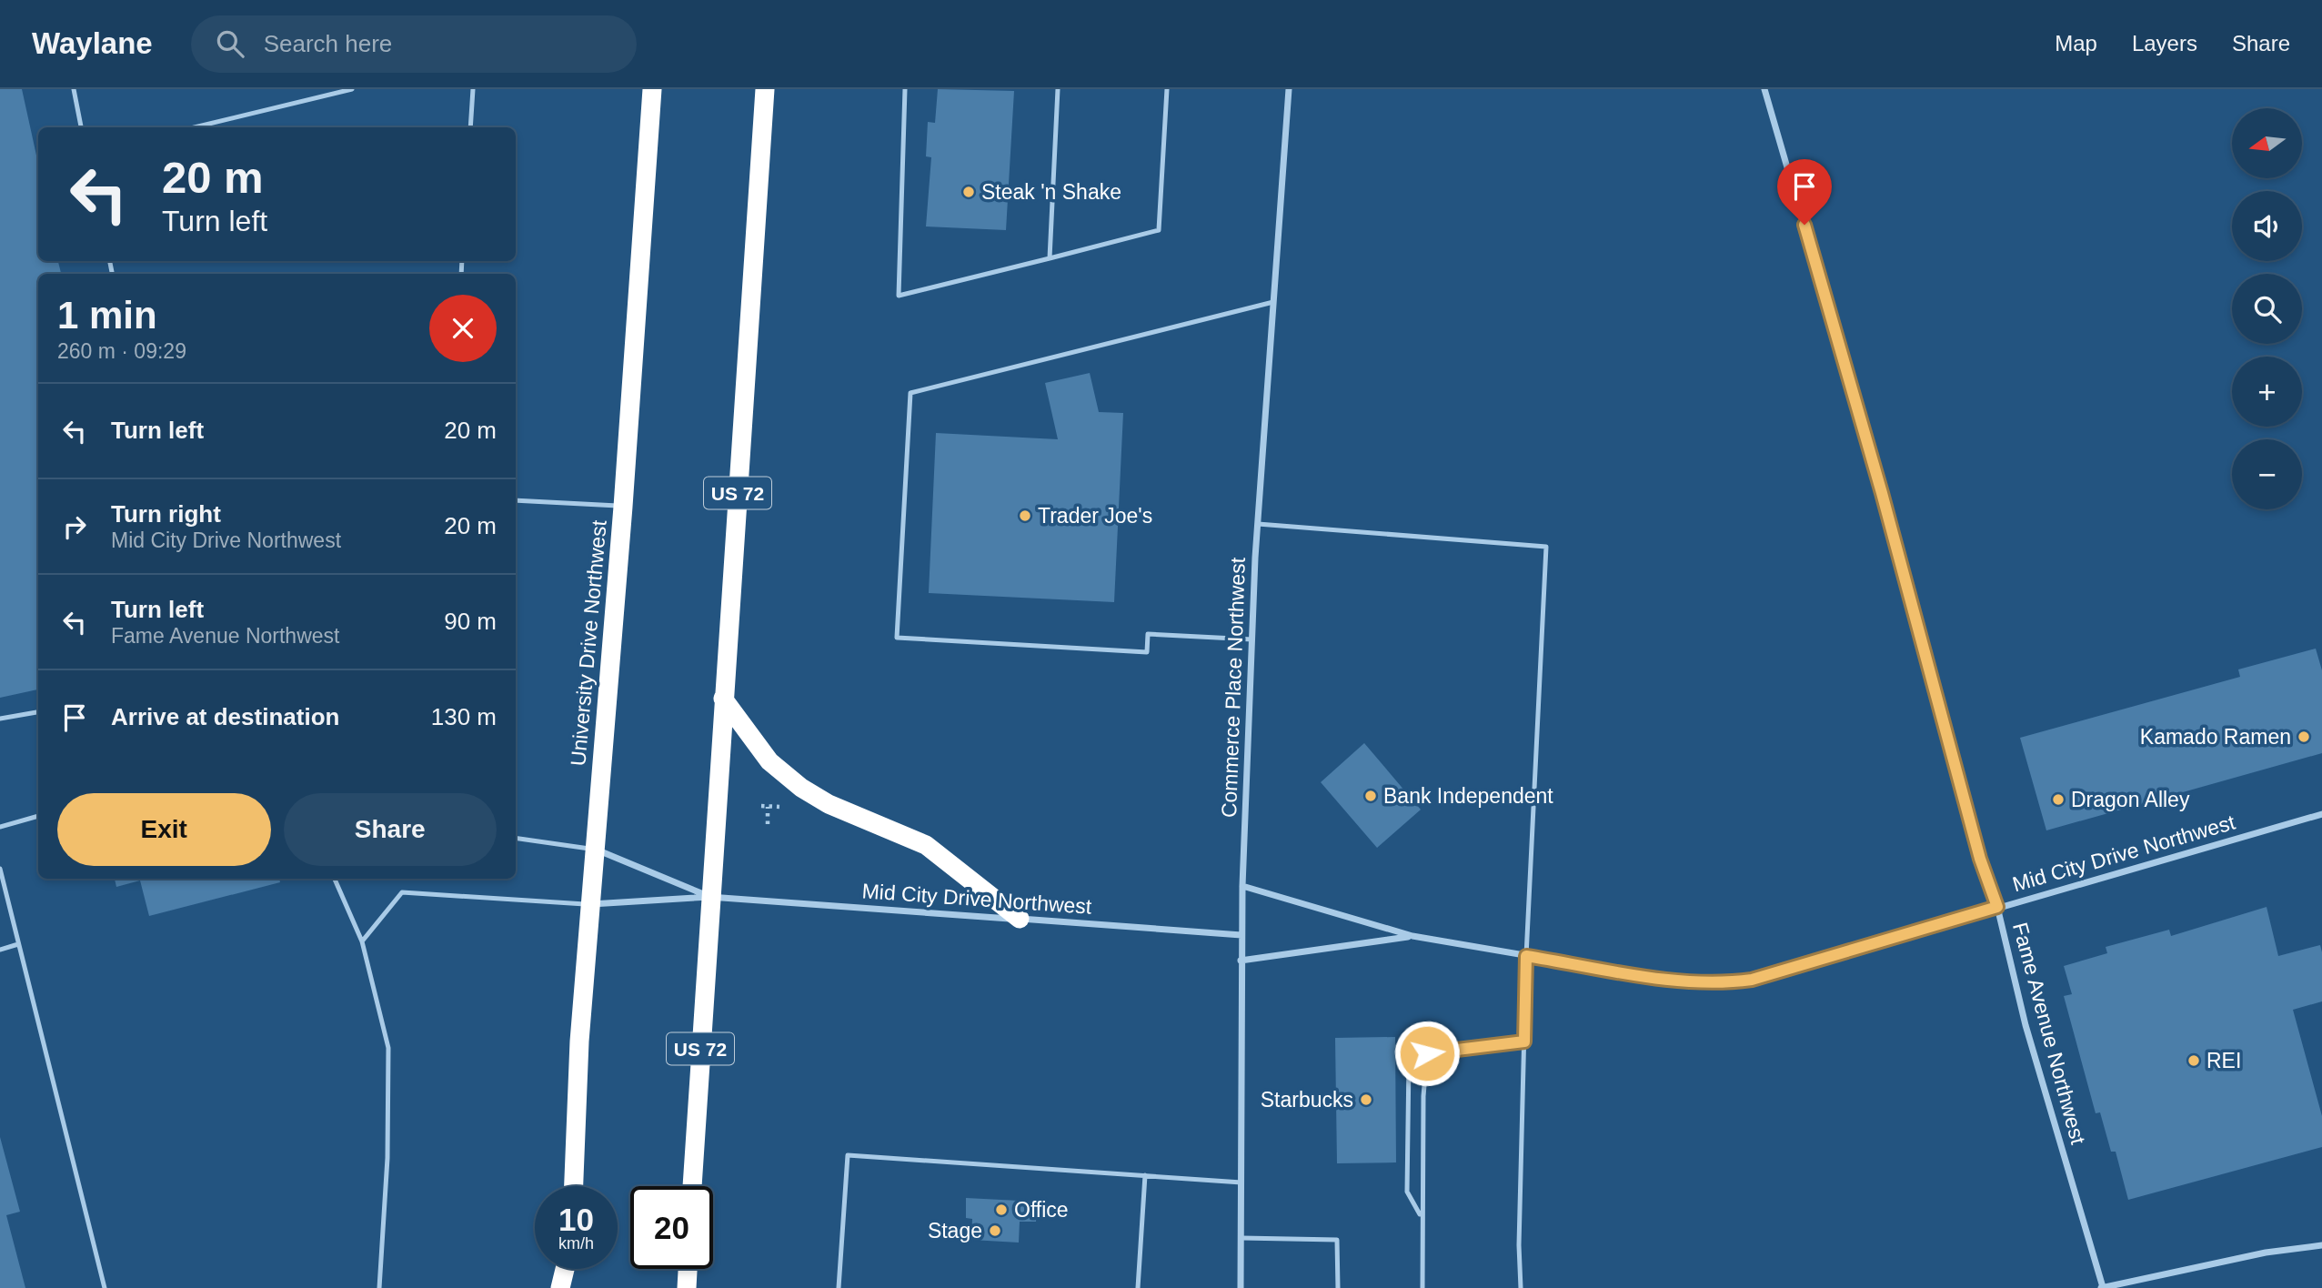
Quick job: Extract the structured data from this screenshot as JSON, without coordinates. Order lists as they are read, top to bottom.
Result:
{
  "streets": {
    "highway": ["US 72", "University Drive Northwest"],
    "street": ["Commerce Place Northwest", "Mid City Drive Northwest", "Fame Avenue Northwest"]
  },
  "crossings": [
    ["US 72", "Mid City Drive Northwest"],
    ["Commerce Place Northwest", "Mid City Drive Northwest"],
    ["Mid City Drive Northwest", "Fame Avenue Northwest"]
  ],
  "places": [
    "Steak 'n Shake",
    "Trader Joe's",
    "Kamado Ramen",
    "Bank Independent",
    "Dragon Alley",
    "REI",
    "Starbucks",
    "Office",
    "Stage"
  ],
  "north": "left",
  "page": {
    "header": "Waylane",
    "search": "Search here",
    "nav": ["Map", "Layers", "Share"],
    "map_buttons": ["+", "−"],
    "turn": ["20 m", "Turn left"],
    "heading": ["1 min", "260 m · 09:29"],
    "list": [
      {
        "name": "Turn left",
        "value": "20 m"
      },
      {
        "name": "Turn right",
        "note": "Mid City Drive Northwest",
        "value": "20 m"
      },
      {
        "name": "Turn left",
        "note": "Fame Avenue Northwest",
        "value": "90 m"
      },
      {
        "name": "Arrive at destination",
        "value": "130 m"
      }
    ],
    "buttons": ["Exit", "Share"],
    "speed": "10 km/h",
    "limit": "20"
  }
}
